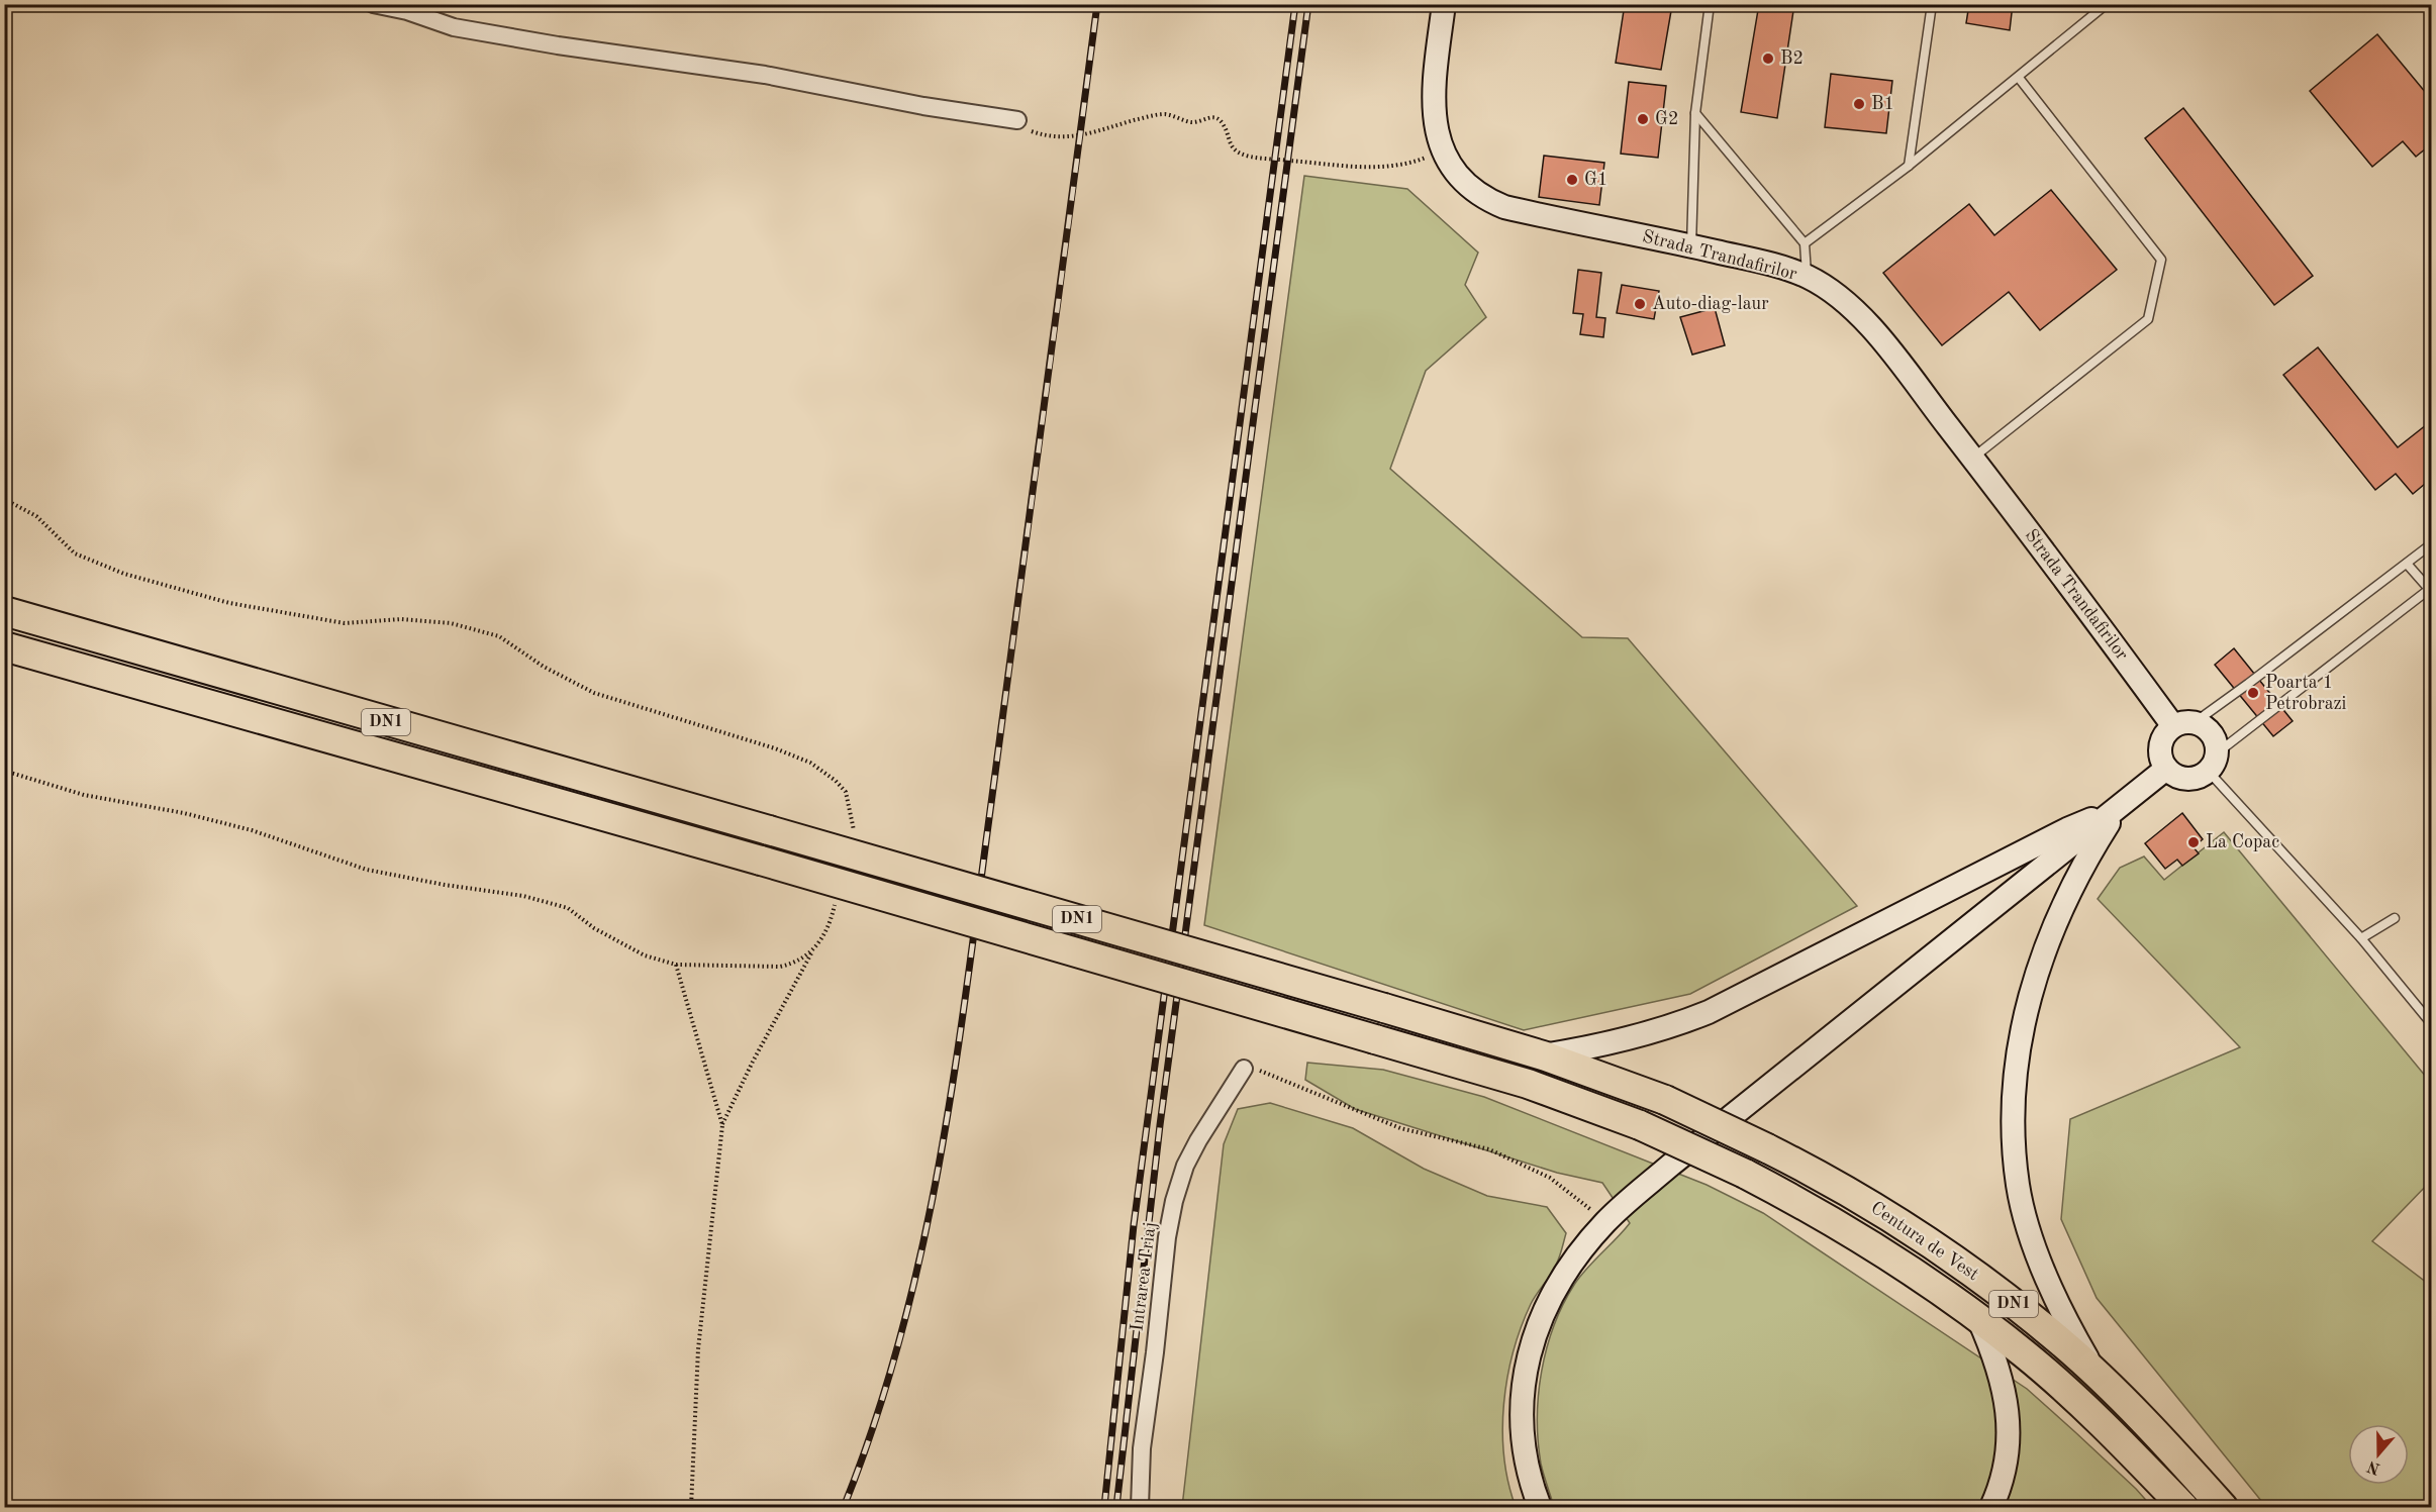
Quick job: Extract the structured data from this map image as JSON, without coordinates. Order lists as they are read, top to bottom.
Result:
{
  "streets": {
    "highway": ["DN1", "Centura de Vest"],
    "main road": ["Strada Trandafirilor"],
    "street": ["Intrarea Triaj"]
  },
  "crossings": [
    ["DN1", "Centura de Vest"]
  ],
  "places": [
    "B2",
    "B1",
    "G2",
    "G1",
    "Auto-diag-laur",
    "Poarta 1 Petrobrazi",
    "La Copac"
  ],
  "north": "bottom"
}
